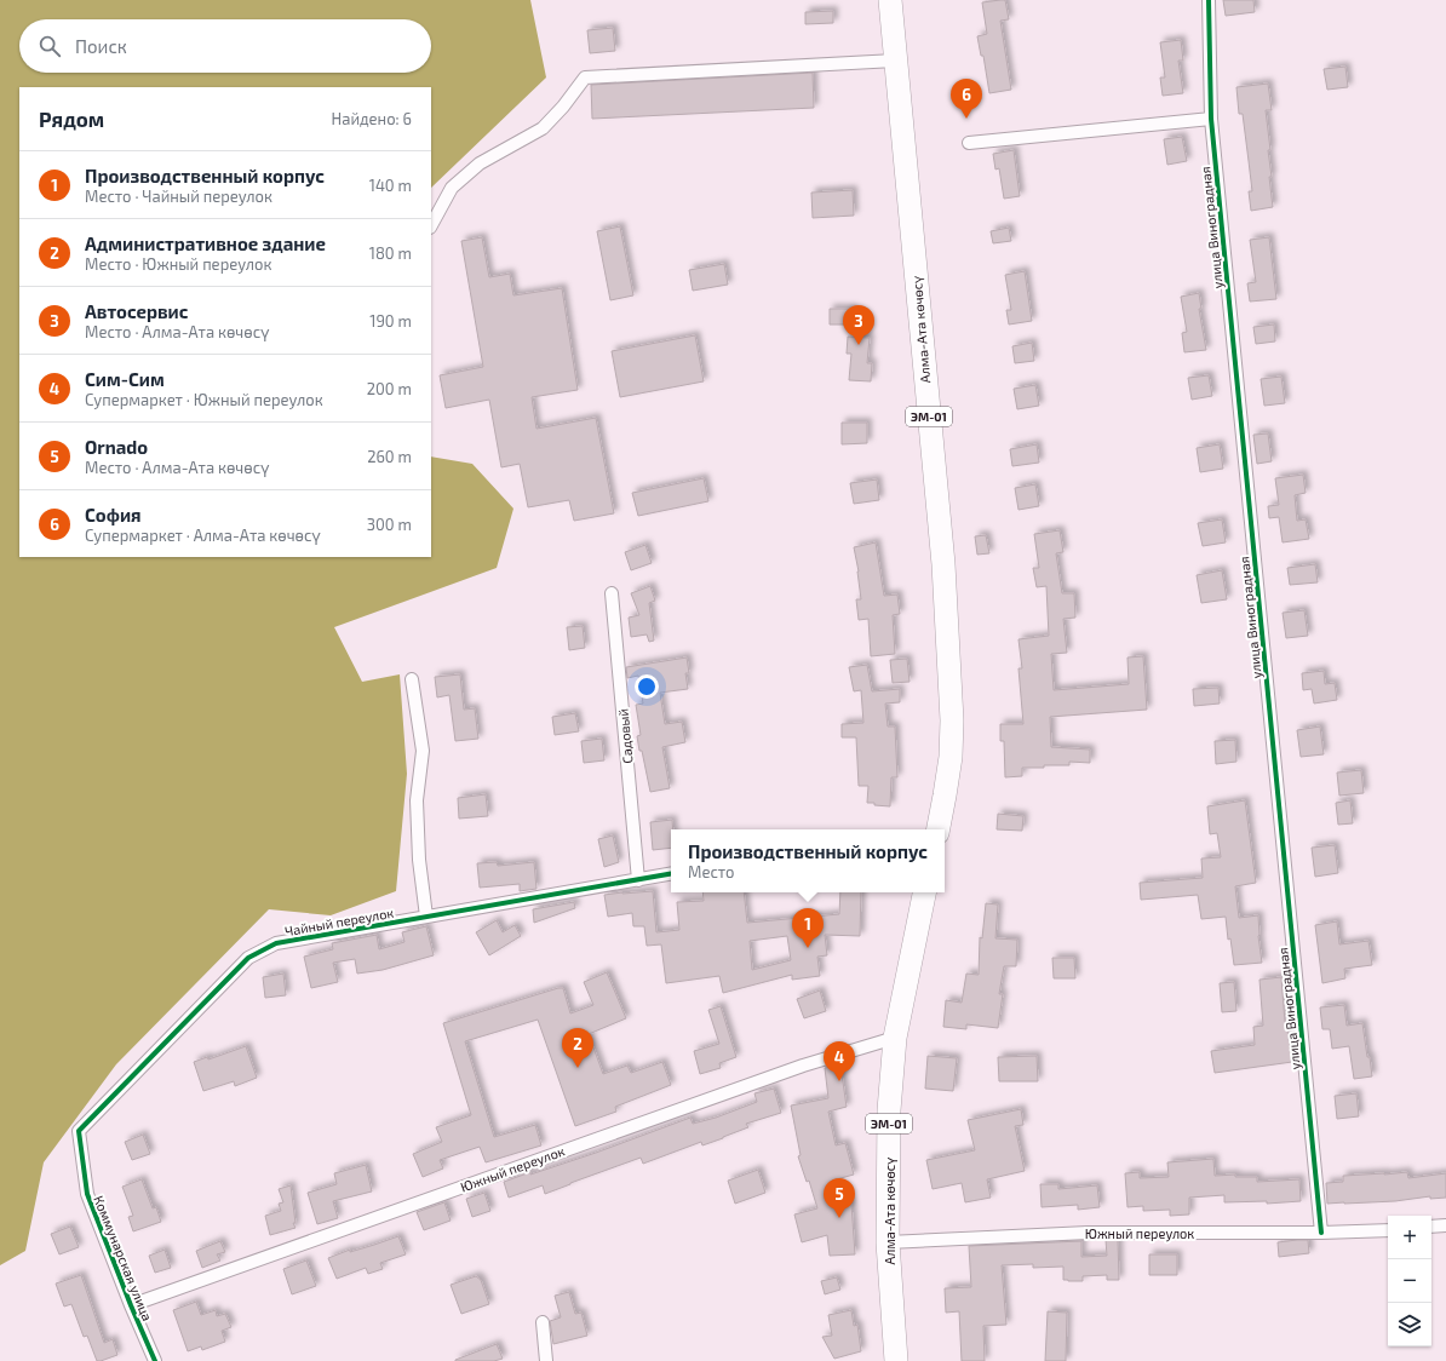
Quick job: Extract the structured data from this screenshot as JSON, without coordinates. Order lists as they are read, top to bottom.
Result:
{
  "streets": {
    "highway": ["Алма-Ата көчөсү", "ЭМ-01"],
    "street": [
      "улица Виноградная",
      "Садовый",
      "Чайный переулок",
      "Южный переулок",
      "Коммунарская улица"
    ]
  },
  "crossings": [
    ["улица Виноградная", "Южный переулок"],
    ["Алма-Ата көчөсү", "Южный переулок"],
    ["Садовый", "Чайный переулок"],
    ["Чайный переулок", "Коммунарская улица"],
    ["Южный переулок", "Коммунарская улица"]
  ],
  "page": {
    "search": "Поиск",
    "pins": [
      "6",
      "3",
      "1",
      "2",
      "4",
      "5"
    ],
    "heading": ["Рядом", "Найдено: 6"],
    "list": [
      {
        "mark": "1",
        "name": "Производственный корпус",
        "note": "Место · Чайный переулок",
        "value": "140 m"
      },
      {
        "mark": "2",
        "name": "Административное здание",
        "note": "Место · Южный переулок",
        "value": "180 m"
      },
      {
        "mark": "3",
        "name": "Автосервис",
        "note": "Место · Алма-Ата көчөсү",
        "value": "190 m"
      },
      {
        "mark": "4",
        "name": "Сим-Сим",
        "note": "Супермаркет · Южный переулок",
        "value": "200 m"
      },
      {
        "mark": "5",
        "name": "Ornado",
        "note": "Место · Алма-Ата көчөсү",
        "value": "260 m"
      },
      {
        "mark": "6",
        "name": "София",
        "note": "Супермаркет · Алма-Ата көчөсү",
        "value": "300 m"
      }
    ],
    "popup": ["Производственный корпус", "Место"],
    "map_buttons": ["+", "−"]
  }
}
